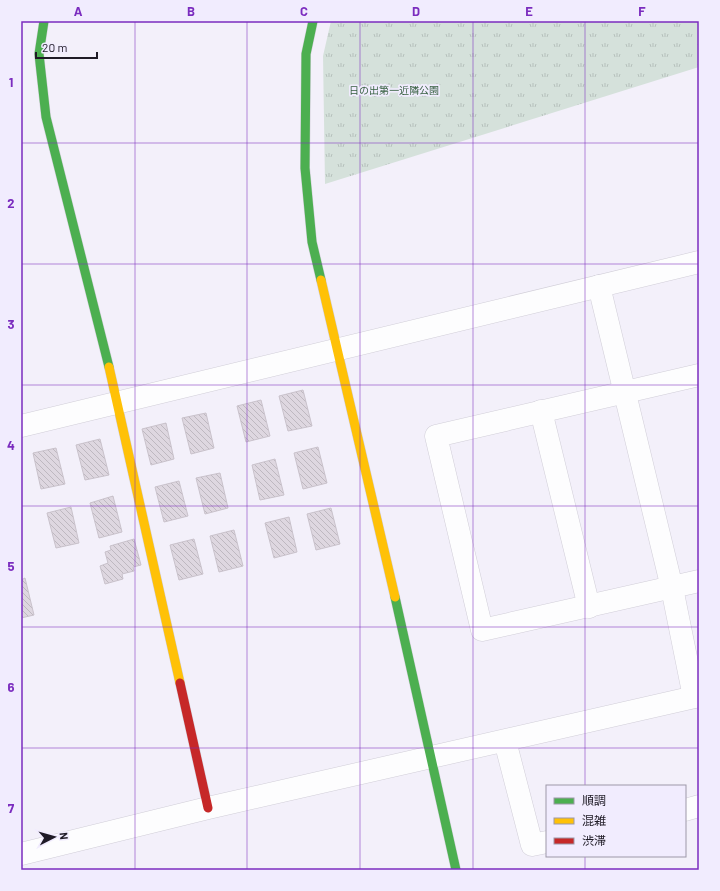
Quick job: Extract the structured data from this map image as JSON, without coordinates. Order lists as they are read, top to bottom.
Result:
{
  "parks": ["日の出第一近隣公園"],
  "legend": ["順調", "混雑", "渋滞"],
  "scale_bar": "20 m",
  "north": "right",
  "grid": {
    "columns": [
      "A",
      "B",
      "C",
      "D",
      "E",
      "F"
    ],
    "rows": [
      "1",
      "2",
      "3",
      "4",
      "5",
      "6",
      "7"
    ]
  }
}
